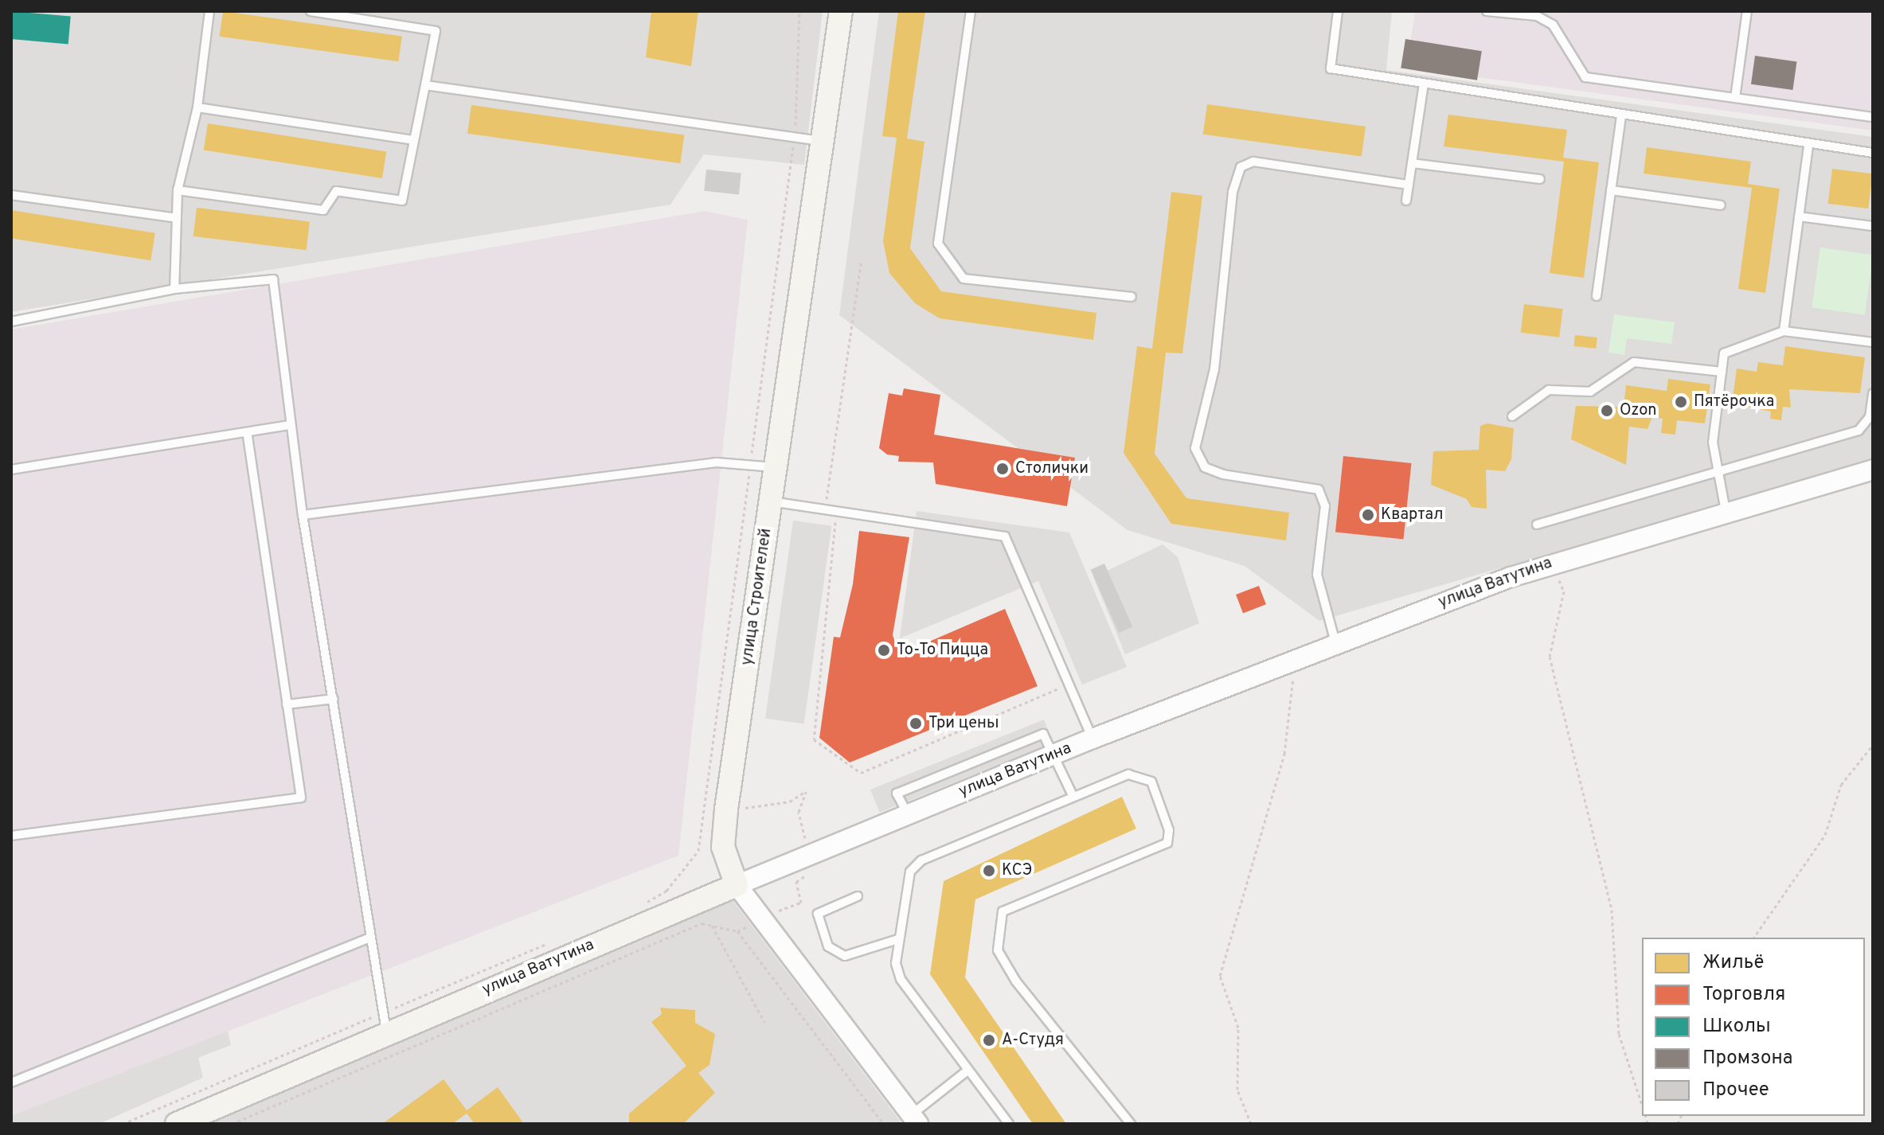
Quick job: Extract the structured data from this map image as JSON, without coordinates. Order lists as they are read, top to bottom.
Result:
{
  "streets": {
    "main road": ["улица Ватутина", "улица Строителей"]
  },
  "crossings": [
    ["улица Ватутина", "улица Строителей"]
  ],
  "places": [
    "Пятёрочка",
    "Ozon",
    "Столички",
    "Квартал",
    "То-То Пицца",
    "Три цены",
    "КСЭ",
    "А-Студя"
  ],
  "legend": [
    "Жильё",
    "Торговля",
    "Школы",
    "Промзона",
    "Прочее"
  ]
}
